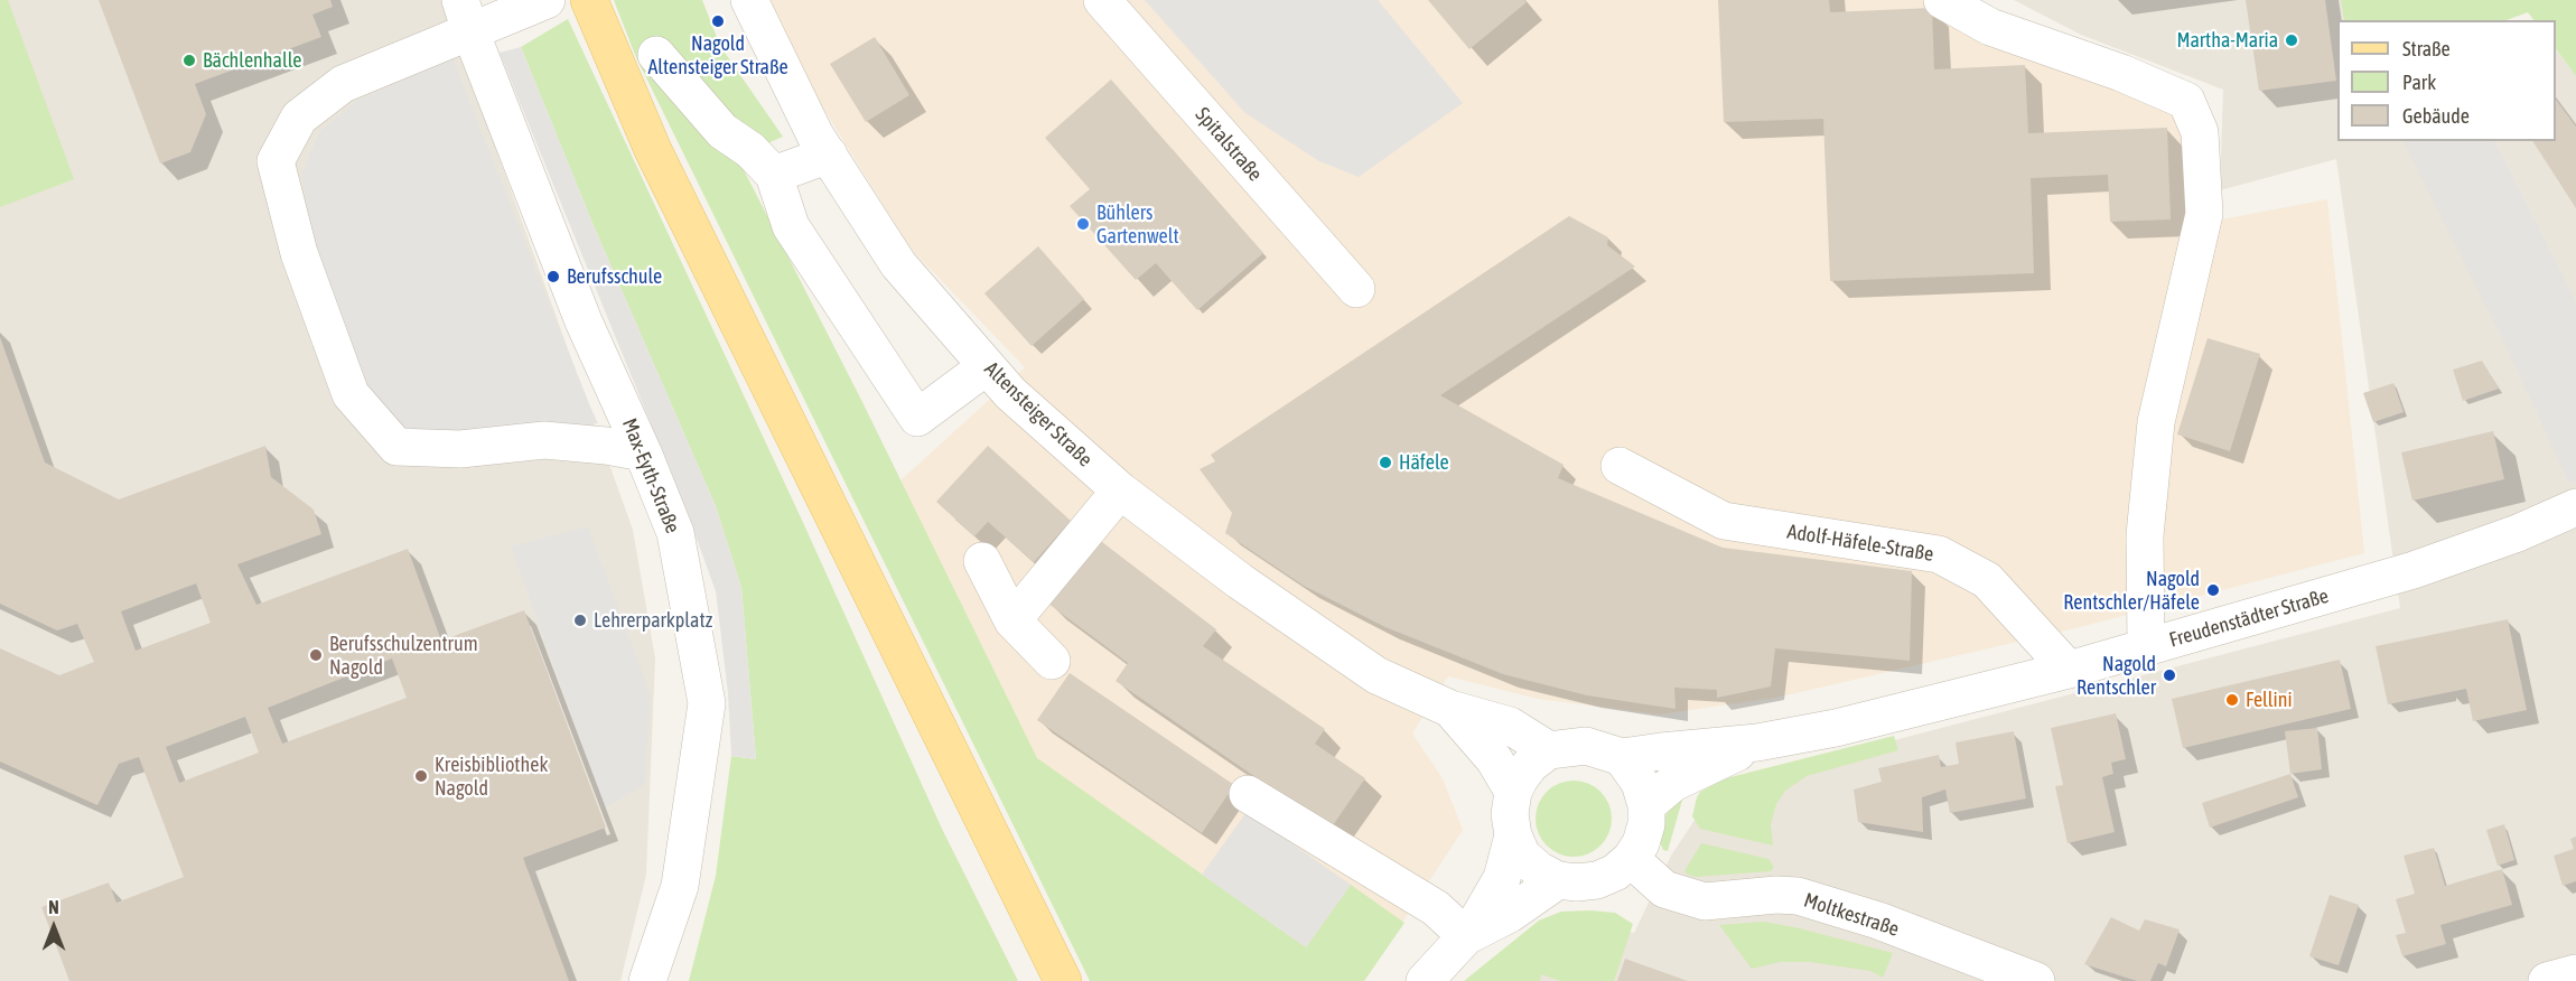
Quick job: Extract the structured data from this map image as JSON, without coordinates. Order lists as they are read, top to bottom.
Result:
{
  "streets": {
    "street": [
      "Spitalstraße",
      "Altensteiger Straße",
      "Max-Eyth-Straße",
      "Adolf-Häfele-Straße",
      "Freudenstädter Straße",
      "Moltkestraße"
    ]
  },
  "crossings": [
    ["Altensteiger Straße", "Freudenstädter Straße"],
    ["Altensteiger Straße", "Moltkestraße"],
    ["Adolf-Häfele-Straße", "Freudenstädter Straße"],
    ["Freudenstädter Straße", "Moltkestraße"]
  ],
  "places": [
    "Nagold Altensteiger Straße",
    "Martha-Maria",
    "Bächlenhalle",
    "Bühlers Gartenwelt",
    "Berufsschule",
    "Häfele",
    "Nagold Rentschler/Häfele",
    "Lehrerparkplatz",
    "Berufsschulzentrum Nagold",
    "Nagold Rentschler",
    "Fellini",
    "Kreisbibliothek Nagold"
  ],
  "legend": ["Straße", "Park", "Gebäude"],
  "north": "top"
}
